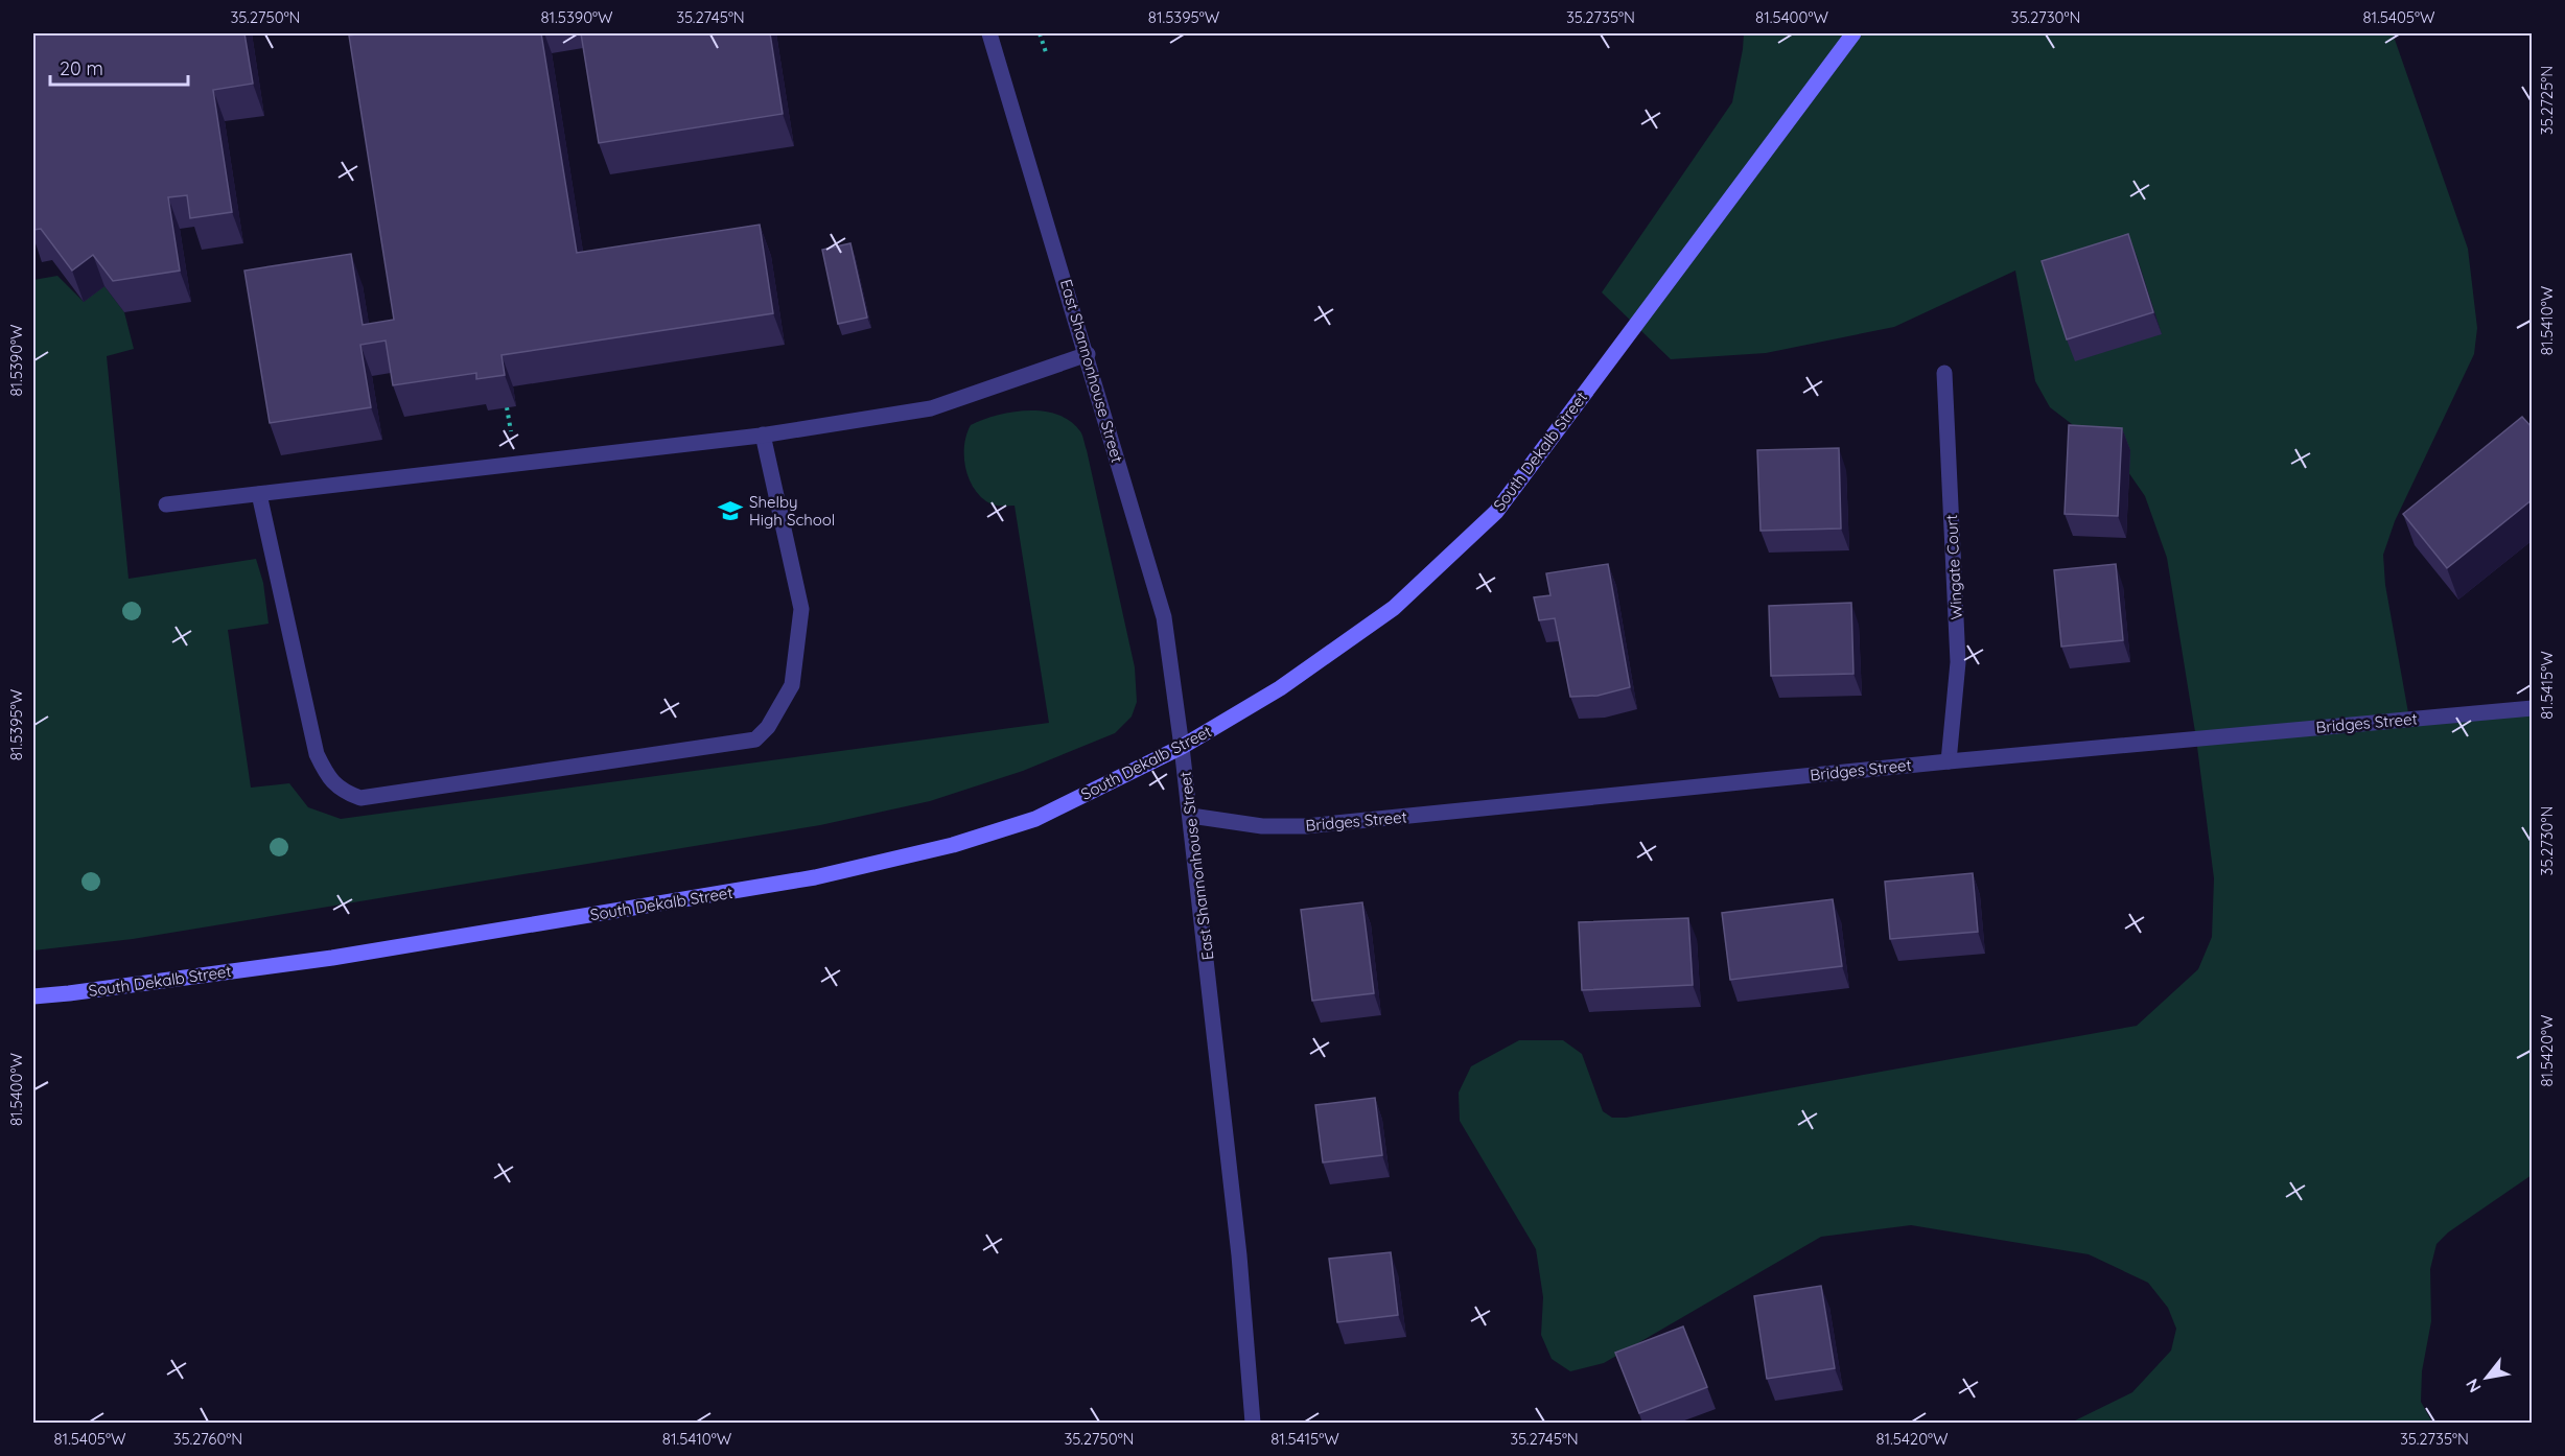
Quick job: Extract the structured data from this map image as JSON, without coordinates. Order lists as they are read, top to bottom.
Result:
{
  "streets": {
    "main road": ["South Dekalb Street"],
    "street": ["East Shannonhouse Street", "Wingate Court", "Bridges Street"]
  },
  "crossings": [
    ["East Shannonhouse Street", "South Dekalb Street"],
    ["East Shannonhouse Street", "Bridges Street"],
    ["Wingate Court", "Bridges Street"]
  ],
  "places": {
    "school or university": ["Shelby High School"]
  },
  "scale_bar": "20 m",
  "north": "bottom left",
  "coordinates": [
    "35.2750°N",
    "81.5390°W",
    "35.2745°N",
    "81.5395°W",
    "35.2735°N",
    "81.5400°W",
    "35.2730°N",
    "81.5405°W",
    "35.2725°N",
    "81.5410°W",
    "81.5415°W",
    "81.5420°W",
    "35.2760°N"
  ]
}
